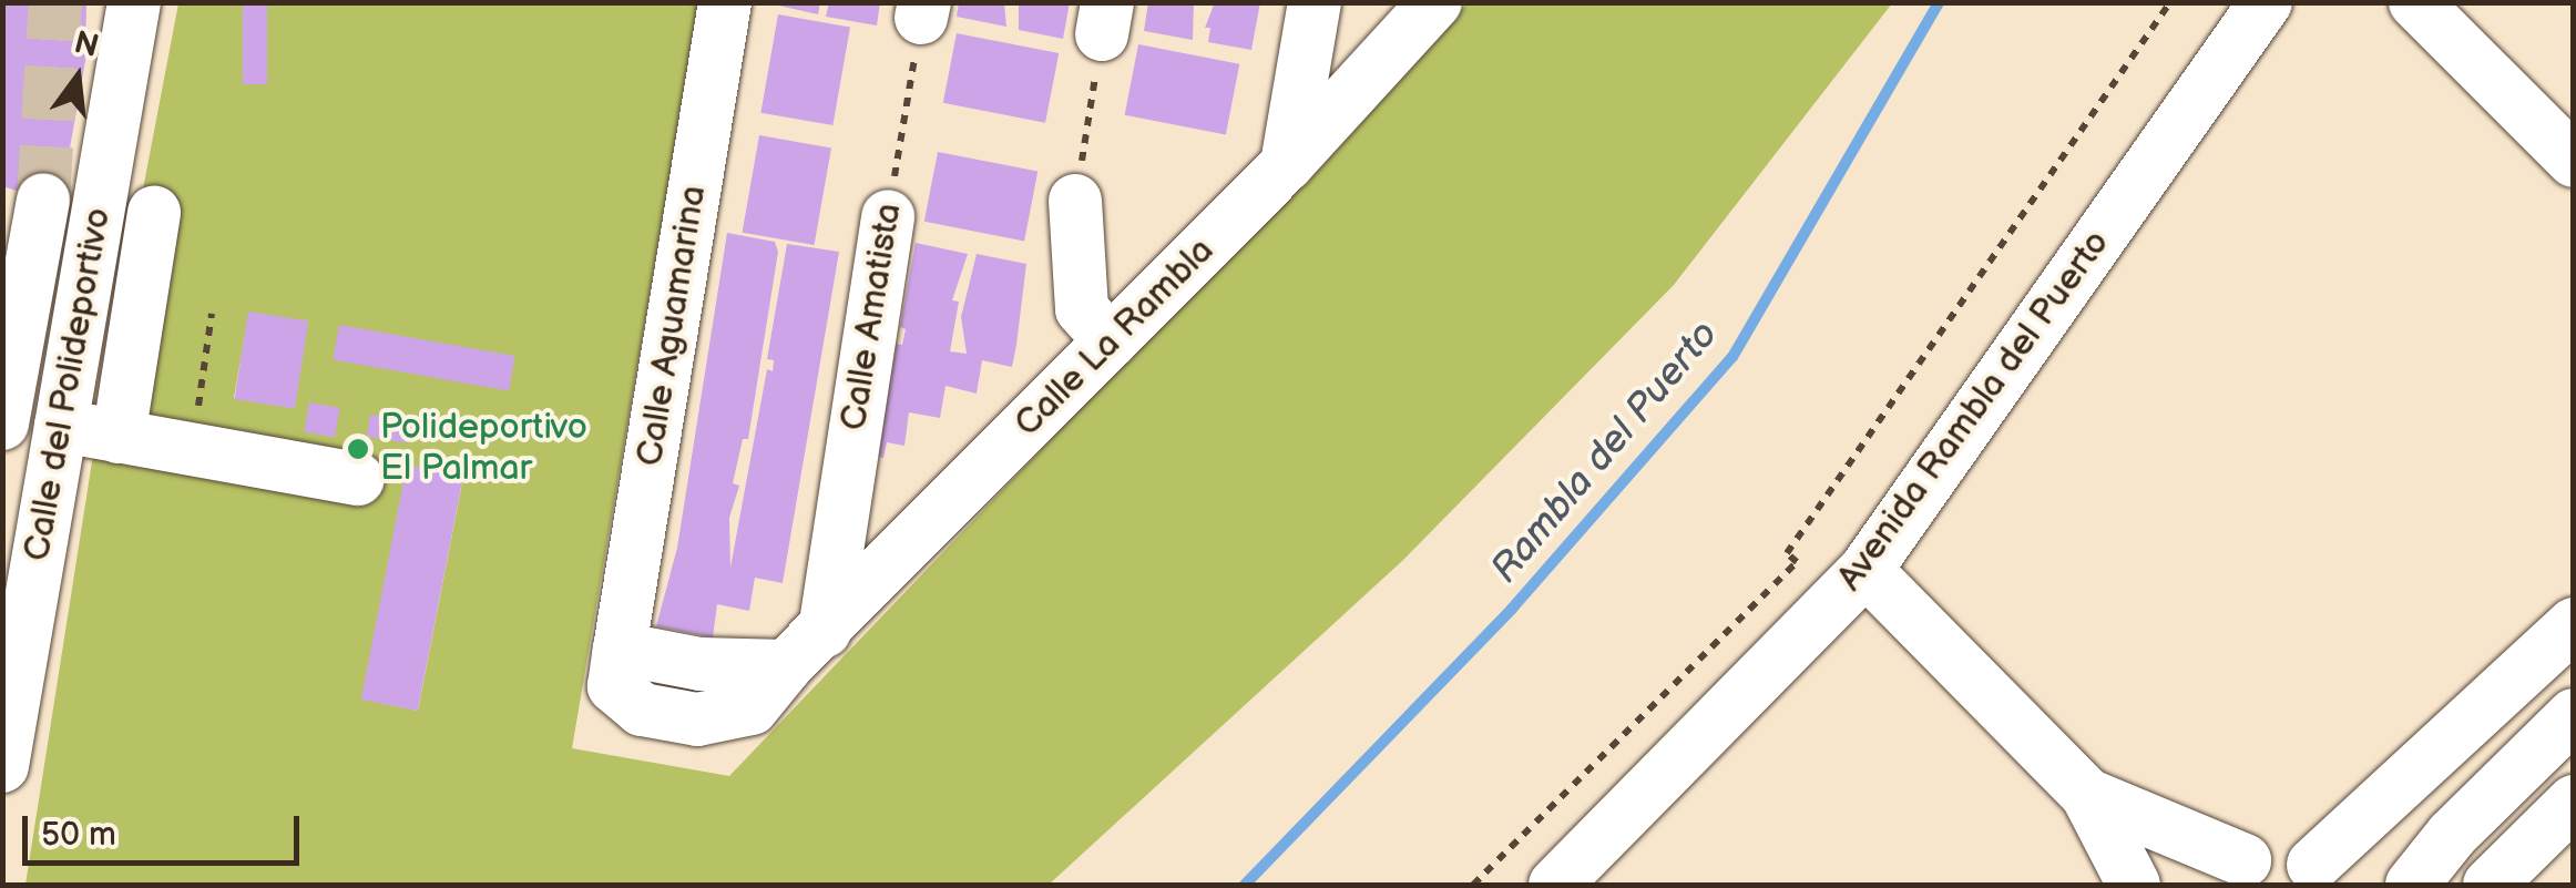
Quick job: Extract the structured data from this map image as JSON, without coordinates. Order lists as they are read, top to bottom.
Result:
{
  "streets": {
    "street": [
      "Calle Amatista",
      "Calle Aguamarina",
      "Calle La Rambla",
      "Calle del Polideportivo",
      "Avenida Rambla del Puerto"
    ]
  },
  "crossings": [
    ["Calle Amatista", "Calle La Rambla"],
    ["Calle Aguamarina", "Calle La Rambla"]
  ],
  "water": ["Rambla del Puerto"],
  "places": ["Polideportivo El Palmar"],
  "scale_bar": "50 m",
  "north": "top"
}
